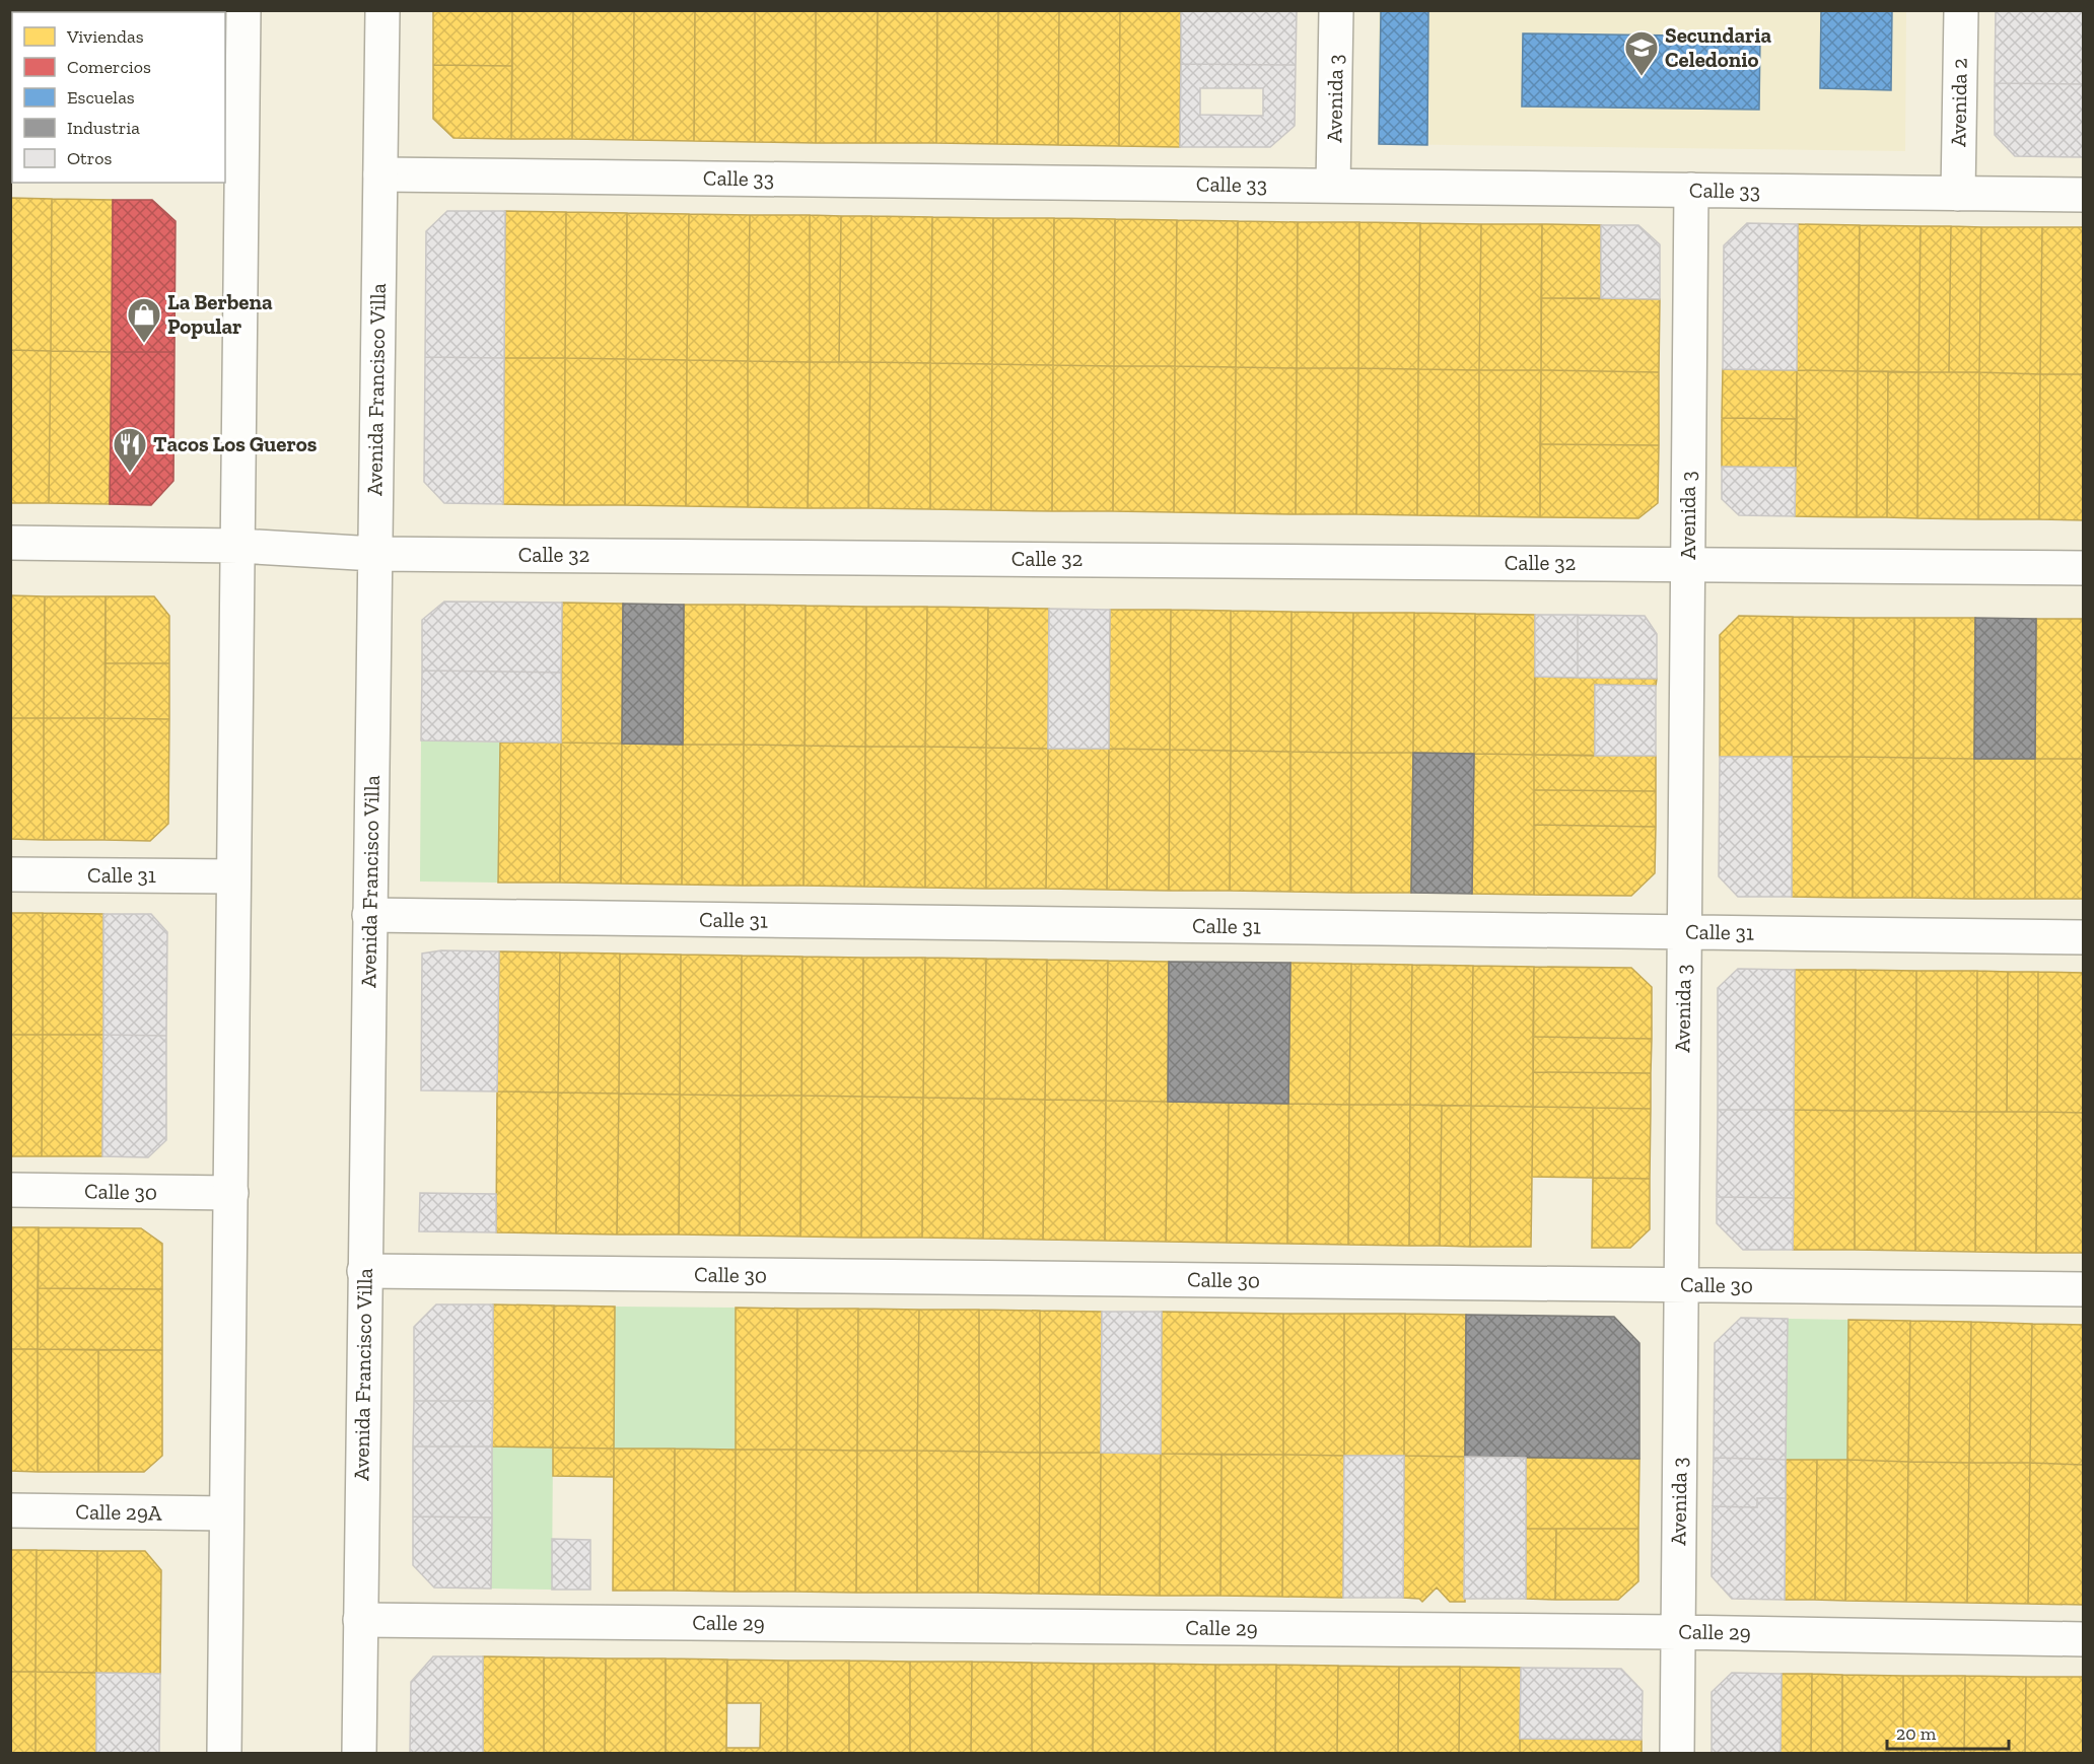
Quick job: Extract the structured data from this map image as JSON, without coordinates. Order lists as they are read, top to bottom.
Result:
{
  "streets": {
    "street": [
      "Avenida 3",
      "Avenida 2",
      "Calle 33",
      "Avenida Francisco Villa",
      "Calle 32",
      "Calle 31",
      "Calle 30",
      "Calle 29A",
      "Calle 29"
    ]
  },
  "crossings": [
    ["Avenida 3", "Calle 33"],
    ["Avenida 3", "Calle 32"],
    ["Avenida 3", "Calle 31"],
    ["Avenida 3", "Calle 30"],
    ["Avenida 3", "Calle 29"],
    ["Avenida 2", "Calle 33"],
    ["Calle 33", "Avenida Francisco Villa"],
    ["Avenida Francisco Villa", "Calle 32"],
    ["Avenida Francisco Villa", "Calle 31"],
    ["Avenida Francisco Villa", "Calle 30"],
    ["Avenida Francisco Villa", "Calle 29"]
  ],
  "places": {
    "school or university": ["Secundaria Celedonio"],
    "shop": ["La Berbena Popular"],
    "restaurant": ["Tacos Los Gueros"]
  },
  "legend": [
    "Viviendas",
    "Comercios",
    "Escuelas",
    "Industria",
    "Otros"
  ],
  "scale_bar": "20 m"
}
